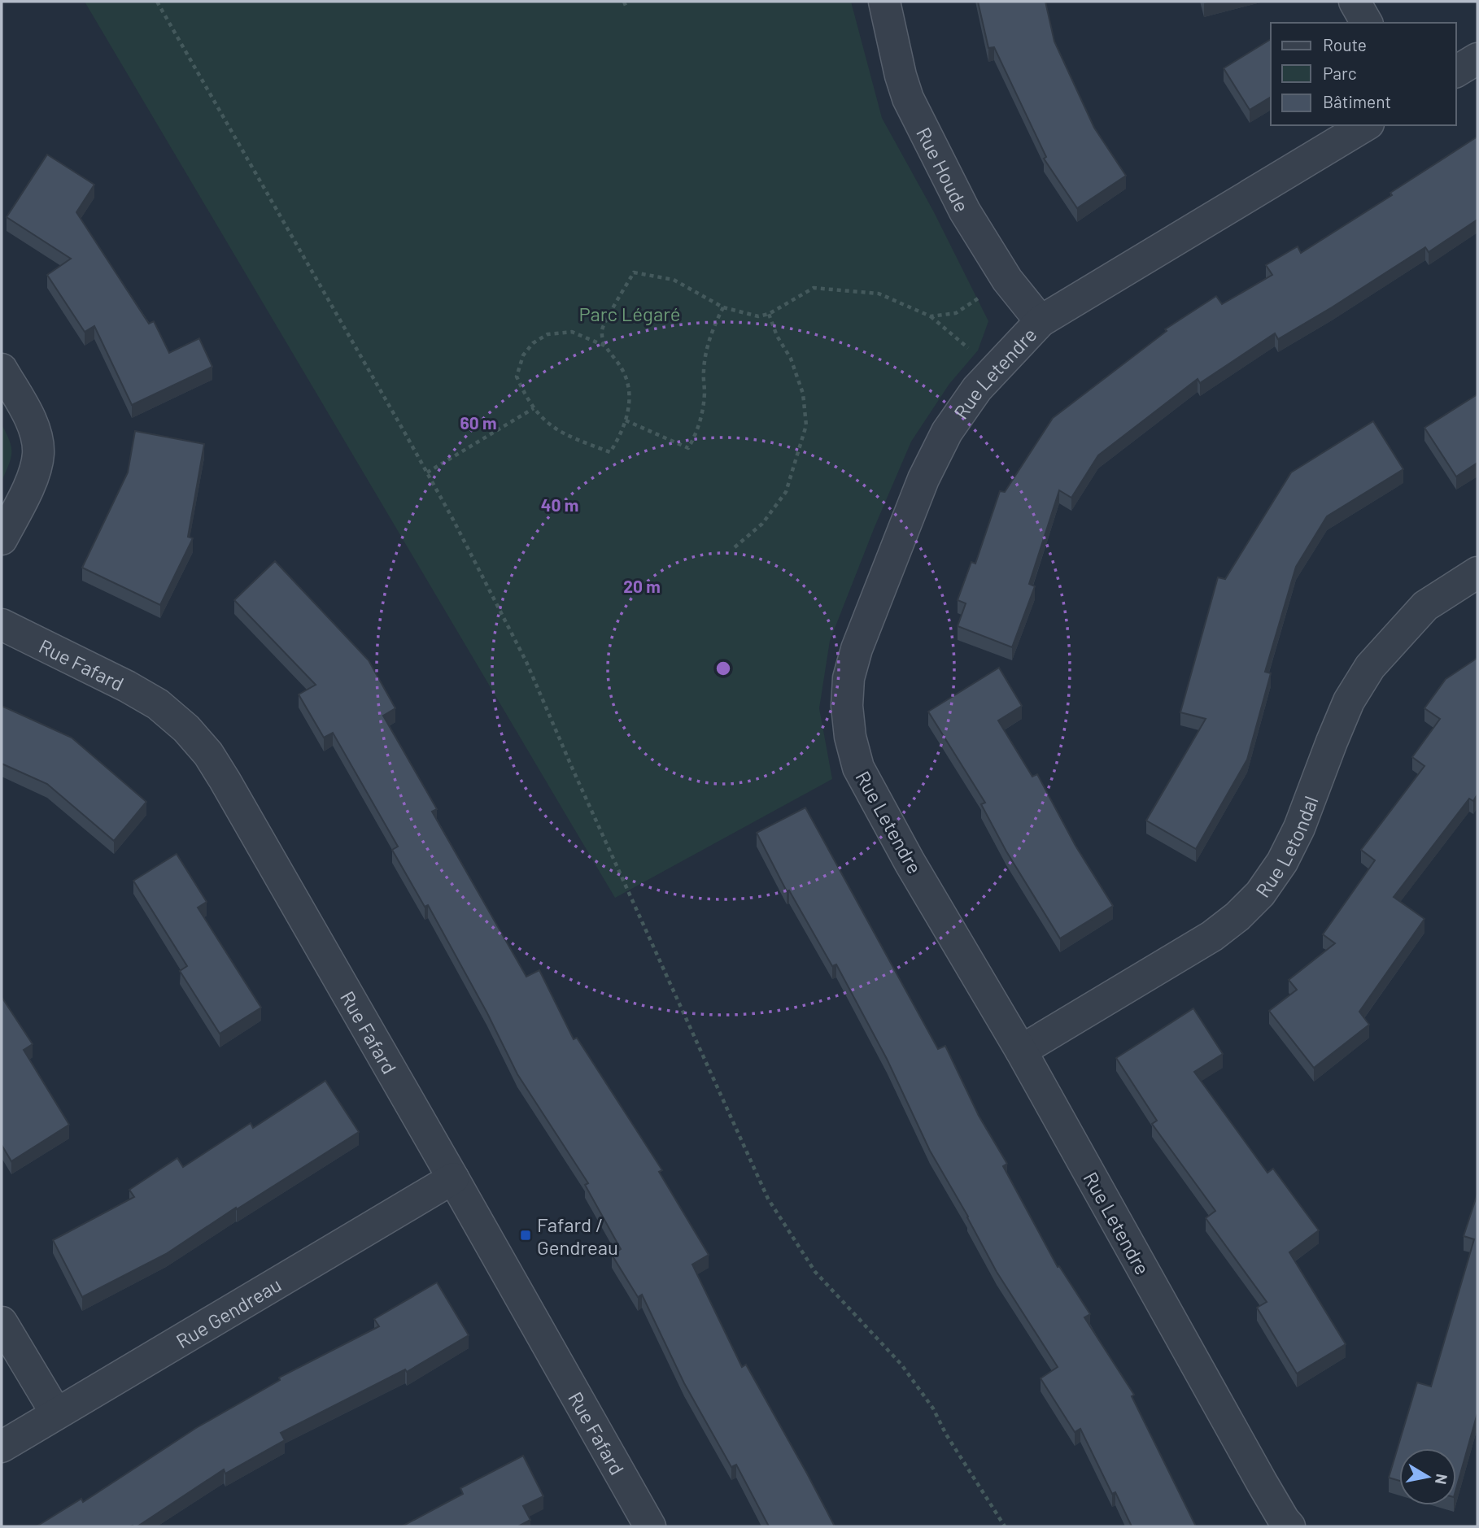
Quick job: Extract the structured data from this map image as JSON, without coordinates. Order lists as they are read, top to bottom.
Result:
{
  "streets": {
    "street": [
      "Rue Houde",
      "Rue Letendre",
      "Rue Fafard",
      "Rue Letondal",
      "Rue Gendreau"
    ]
  },
  "crossings": [
    ["Rue Houde", "Rue Letendre"],
    ["Rue Letendre", "Rue Letondal"],
    ["Rue Fafard", "Rue Gendreau"]
  ],
  "parks": ["Parc Légaré"],
  "places": {
    "transit": ["Fafard / Gendreau"]
  },
  "legend": ["Route", "Parc", "Bâtiment"],
  "north": "right",
  "rings": ["60 m", "40 m", "20 m"]
}
